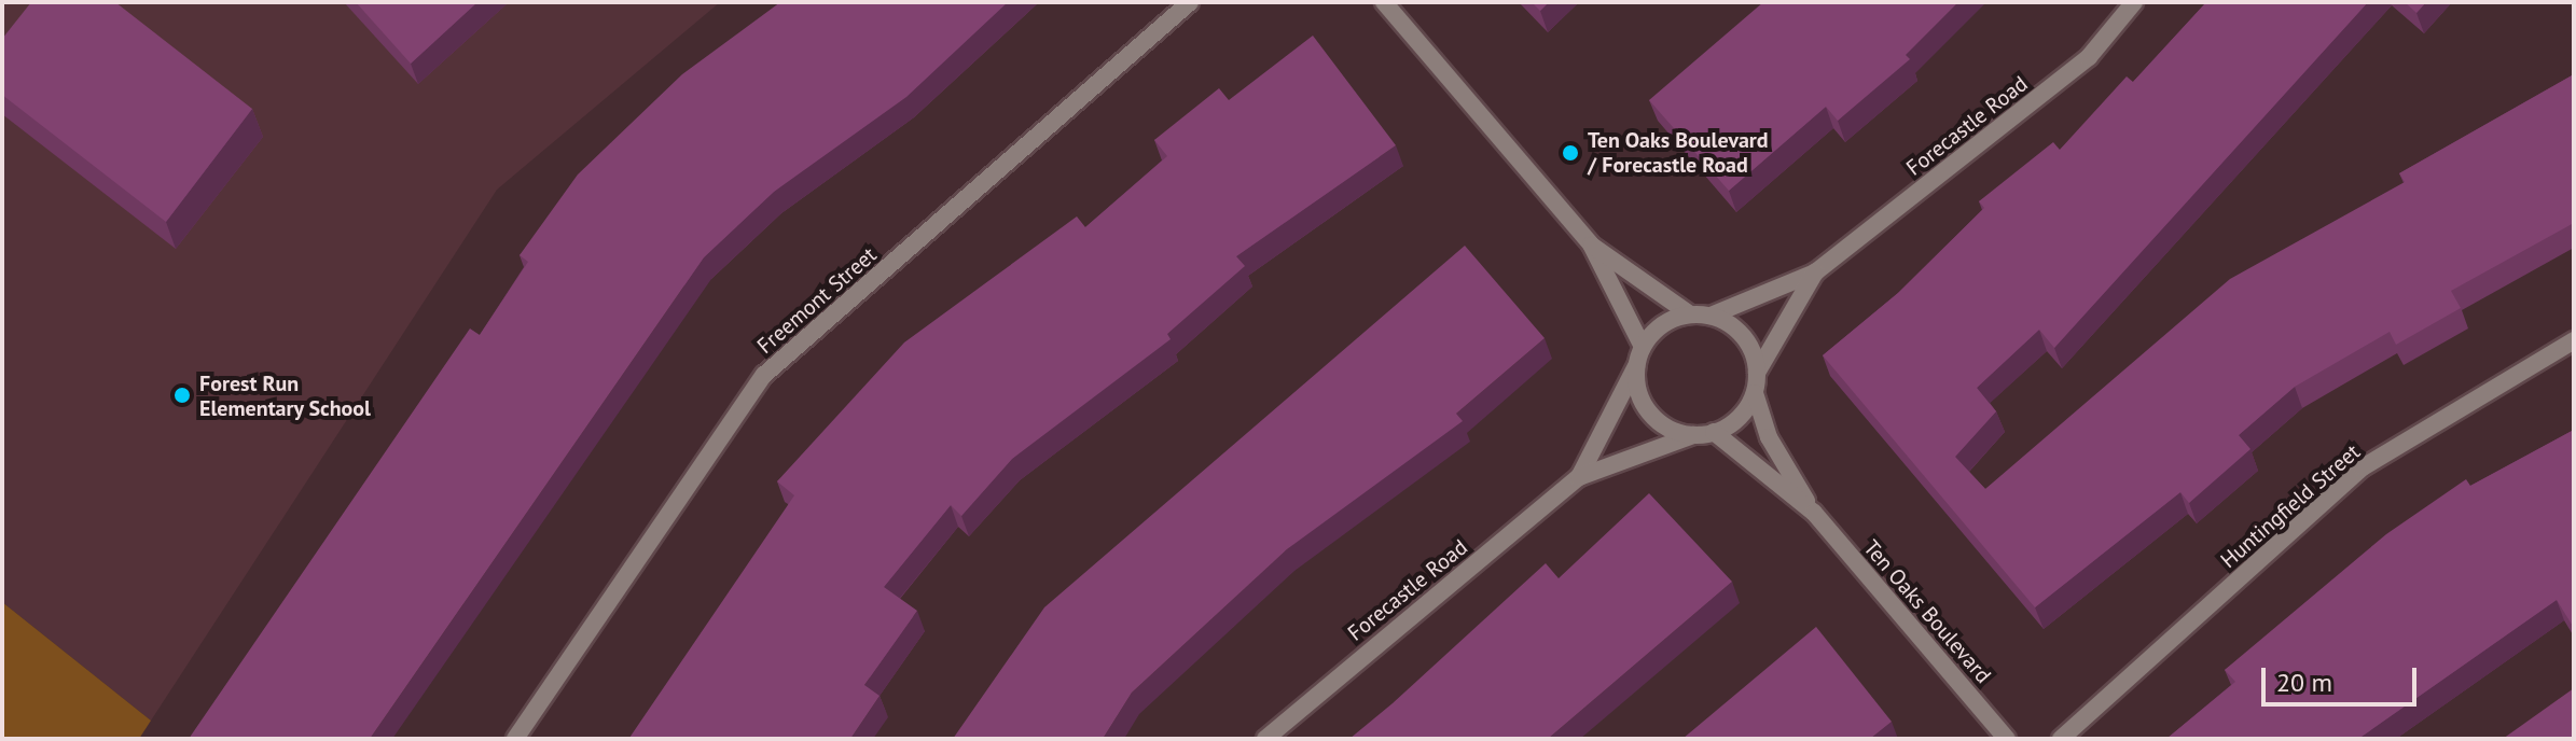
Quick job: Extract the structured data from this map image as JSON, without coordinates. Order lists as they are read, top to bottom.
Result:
{
  "streets": {
    "street": [
      "Forecastle Road",
      "Freemont Street",
      "Huntingfield Street",
      "Ten Oaks Boulevard"
    ]
  },
  "crossings": [
    ["Forecastle Road", "Ten Oaks Boulevard"]
  ],
  "places": ["Ten Oaks Boulevard / Forecastle Road", "Forest Run Elementary School"],
  "scale_bar": "20 m"
}
